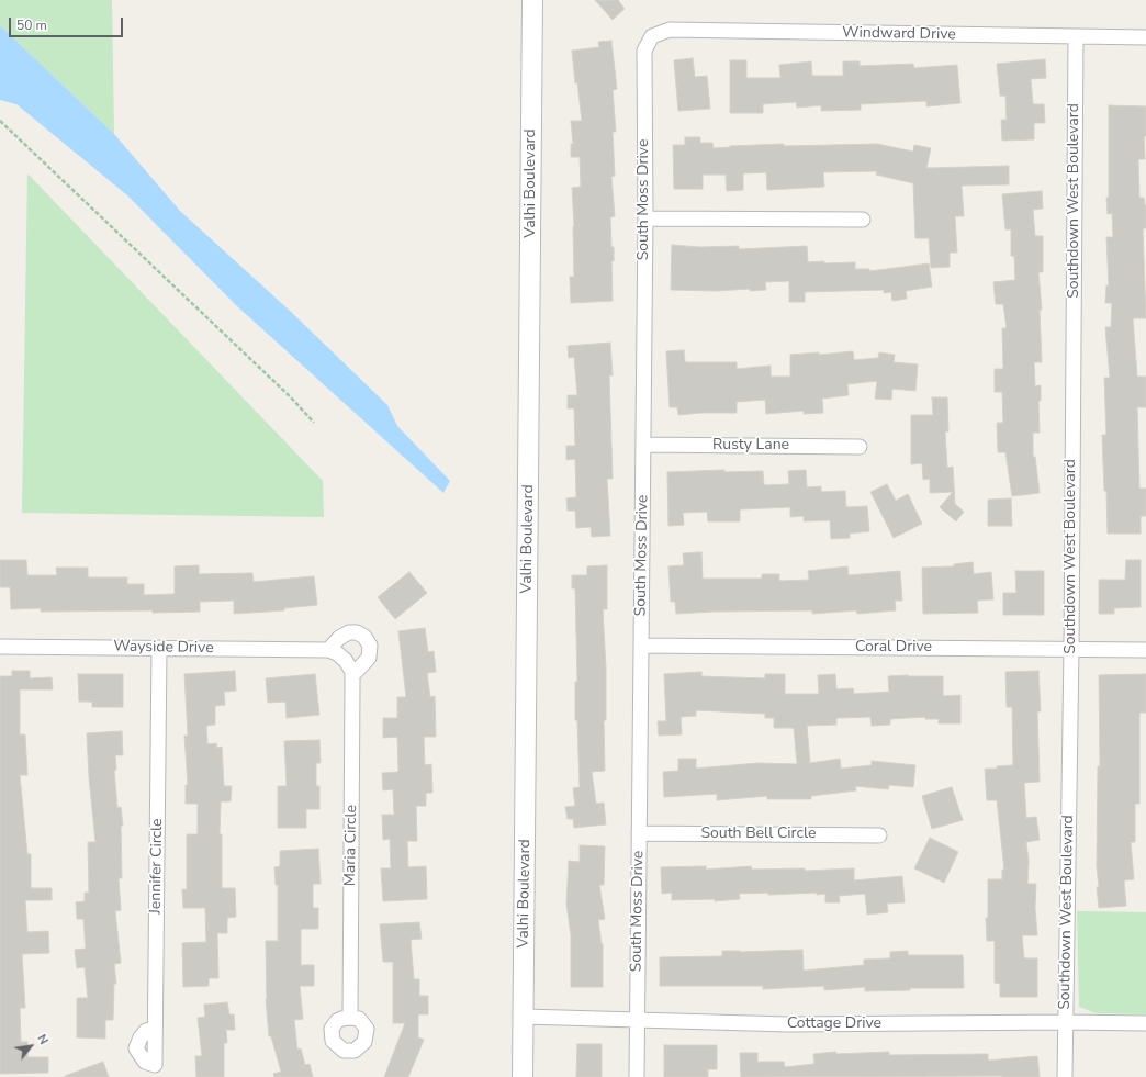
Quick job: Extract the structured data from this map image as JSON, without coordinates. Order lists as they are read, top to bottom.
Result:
{
  "streets": {
    "street": [
      "Windward Drive",
      "Valhi Boulevard",
      "South Moss Drive",
      "Southdown West Boulevard",
      "Rusty Lane",
      "Wayside Drive",
      "Coral Drive",
      "South Bell Circle",
      "Maria Circle",
      "Jennifer Circle",
      "Cottage Drive"
    ]
  },
  "crossings": [
    ["Windward Drive", "South Moss Drive"],
    ["Windward Drive", "Southdown West Boulevard"],
    ["Valhi Boulevard", "Cottage Drive"],
    ["South Moss Drive", "Rusty Lane"],
    ["South Moss Drive", "Coral Drive"],
    ["South Moss Drive", "South Bell Circle"],
    ["South Moss Drive", "Cottage Drive"],
    ["Southdown West Boulevard", "Coral Drive"],
    ["Southdown West Boulevard", "Cottage Drive"],
    ["Wayside Drive", "Jennifer Circle"]
  ],
  "scale_bar": "50 m",
  "north": "top right"
}
